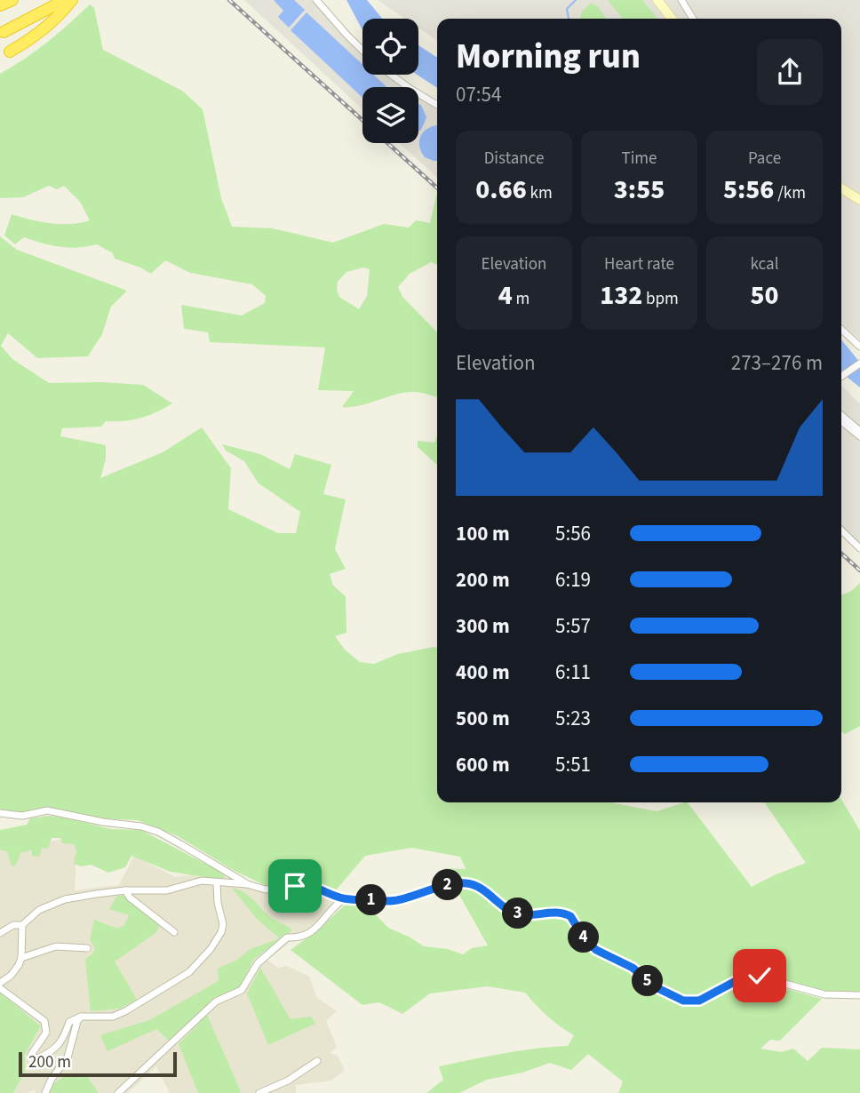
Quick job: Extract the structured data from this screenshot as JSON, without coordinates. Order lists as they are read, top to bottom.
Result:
{
  "scale_bar": "200 m",
  "page": {
    "heading": ["Morning run", "07:54"],
    "stats": [
      ["Distance", "0.66 km"],
      ["Time", "3:55"],
      ["Pace", "5:56 /km"],
      ["Elevation", "4 m"],
      ["Heart rate", "132 bpm"],
      ["kcal", "50"]
    ],
    "chart": ["Elevation", "273–276 m"],
    "list": [
      {
        "name": "100 m",
        "note": "5:56"
      },
      {
        "name": "200 m",
        "note": "6:19"
      },
      {
        "name": "300 m",
        "note": "5:57"
      },
      {
        "name": "400 m",
        "note": "6:11"
      },
      {
        "name": "500 m",
        "note": "5:23"
      },
      {
        "name": "600 m",
        "note": "5:51"
      }
    ],
    "pins": [
      "2",
      "1",
      "3",
      "4",
      "5"
    ],
    "scale": "200 m"
  }
}
